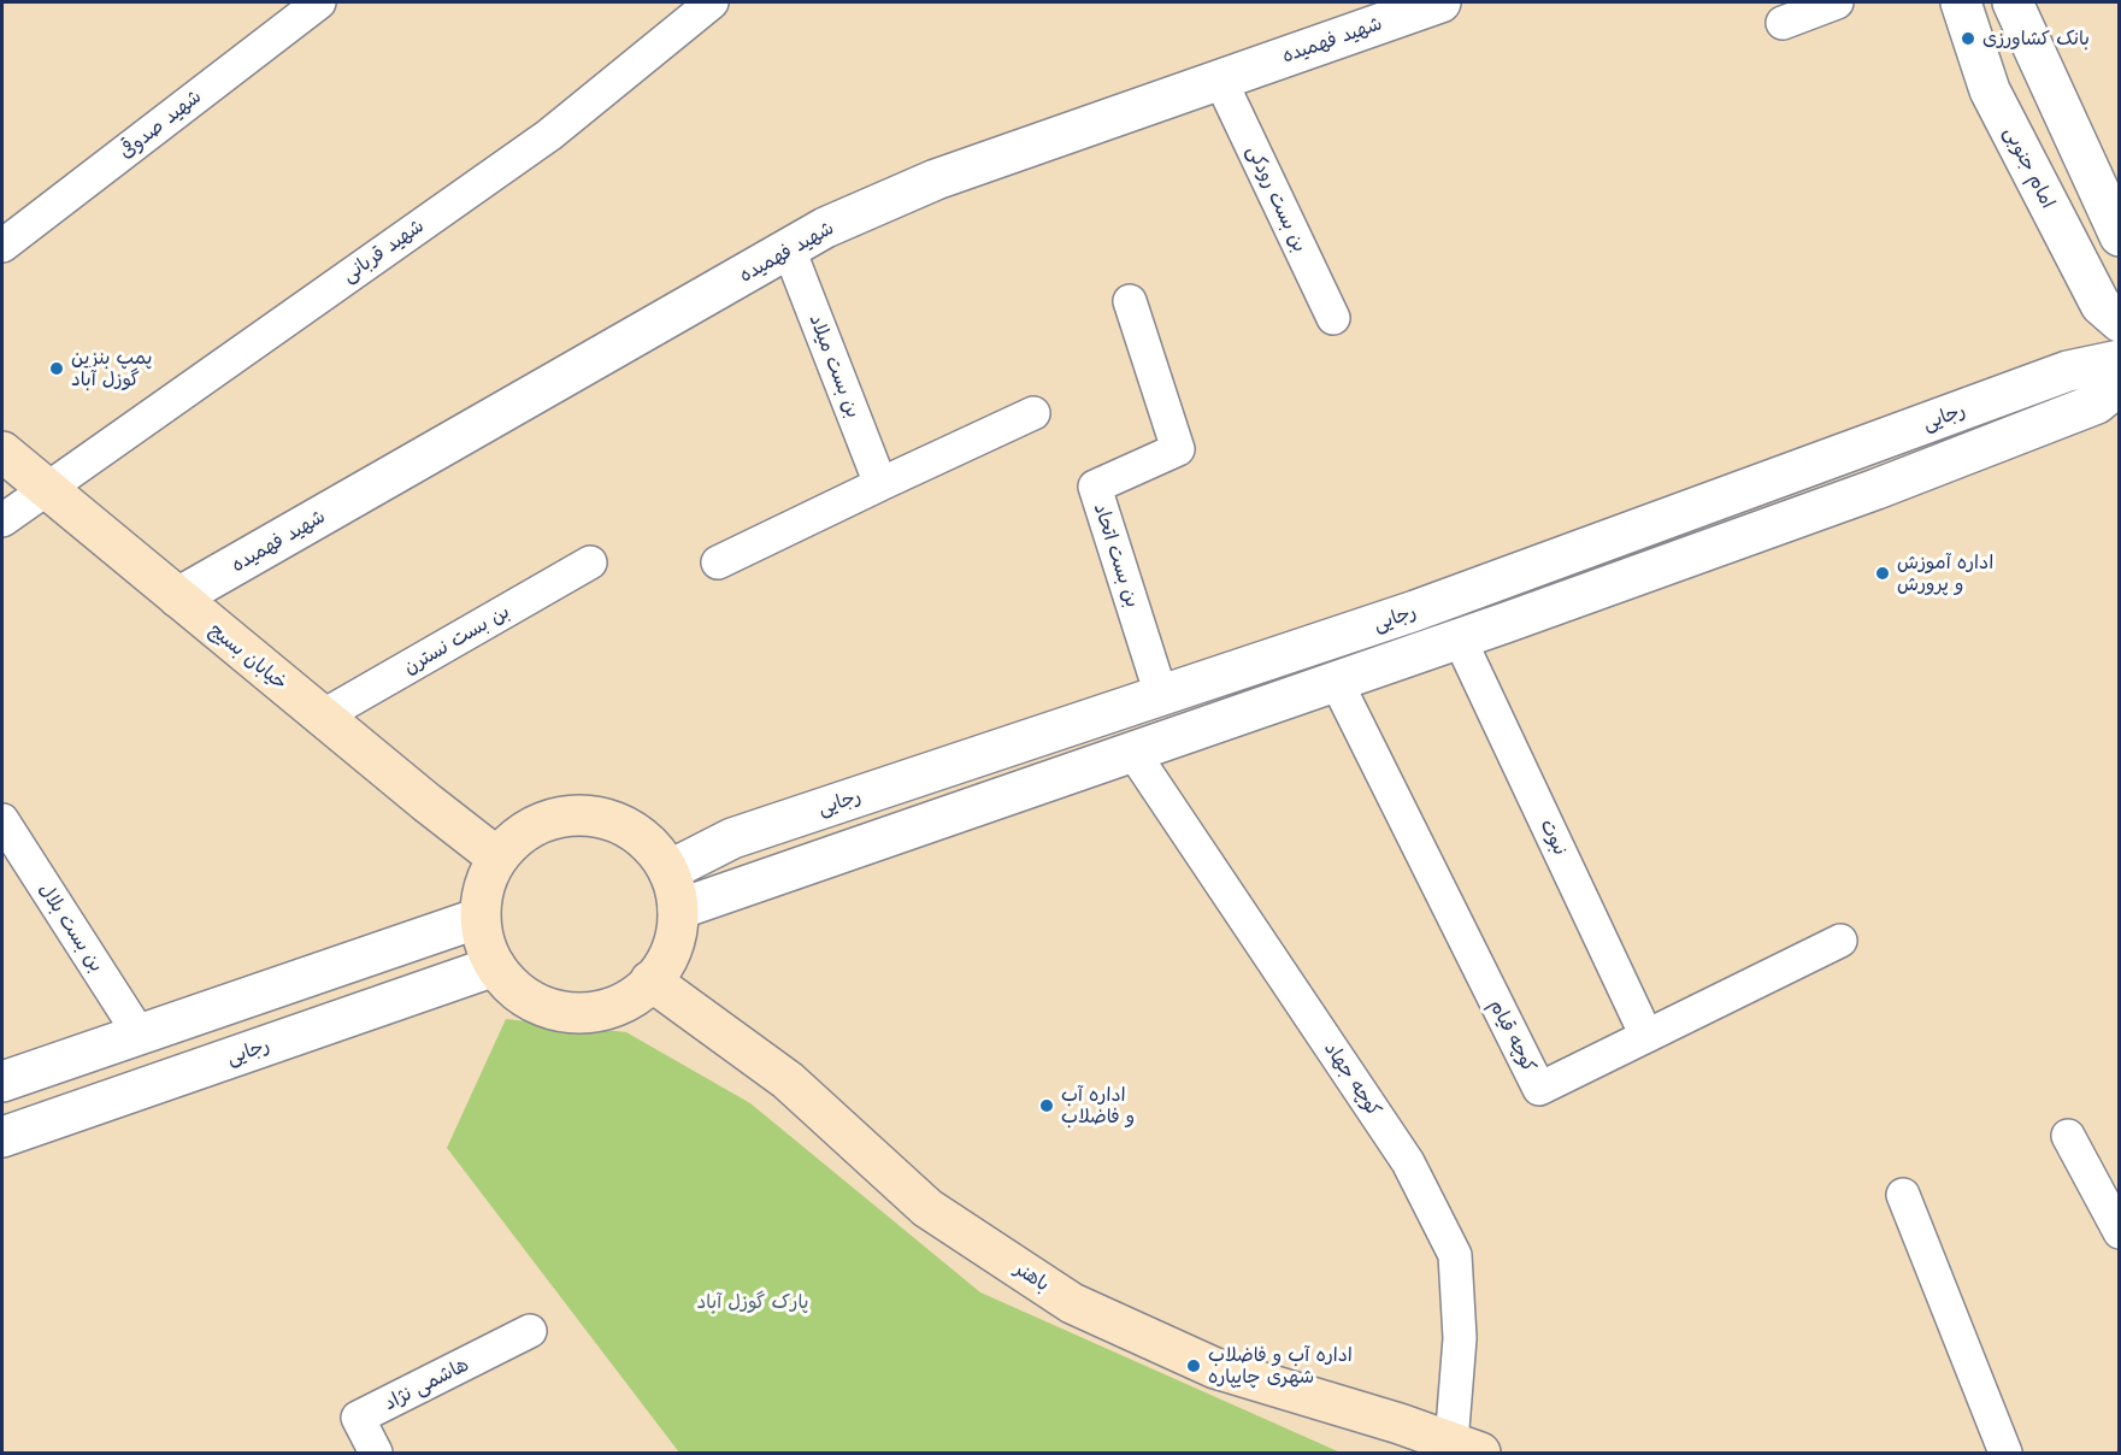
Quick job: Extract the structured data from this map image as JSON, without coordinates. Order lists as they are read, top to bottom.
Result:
{
  "streets": {
    "main road": ["خیابان بسیج", "باهنر"],
    "street": [
      "شهید فهمیده",
      "شهید صدوقی",
      "امام جنوبی",
      "بن بست رودکی",
      "شهید قربانی",
      "بن بست میلاد",
      "رجایی",
      "بن بست اتحاد",
      "بن بست نسترن",
      "نبوت",
      "بن بست بلال",
      "کوچه قیام",
      "کوچه جهاد",
      "هاشمی نژاد"
    ]
  },
  "crossings": [
    ["شهید فهمیده", "بن بست رودکی"],
    ["شهید فهمیده", "بن بست میلاد"],
    ["شهید فهمیده", "خیابان بسیج"],
    ["شهید قربانی", "خیابان بسیج"],
    ["رجایی", "بن بست اتحاد"],
    ["رجایی", "خیابان بسیج"],
    ["رجایی", "باهنر"],
    ["بن بست نسترن", "خیابان بسیج"],
    ["خیابان بسیج", "باهنر"],
    ["نبوت", "کوچه قیام"],
    ["کوچه جهاد", "باهنر"]
  ],
  "parks": ["پارک گوزل آباد"],
  "places": [
    "بانک کشاورزی",
    "پمپ بنزین گوزل آباد",
    "اداره آموزش و پرورش",
    "اداره آب و فاضلاب",
    "اداره آب و فاضلاب شهری چایپاره"
  ]
}
